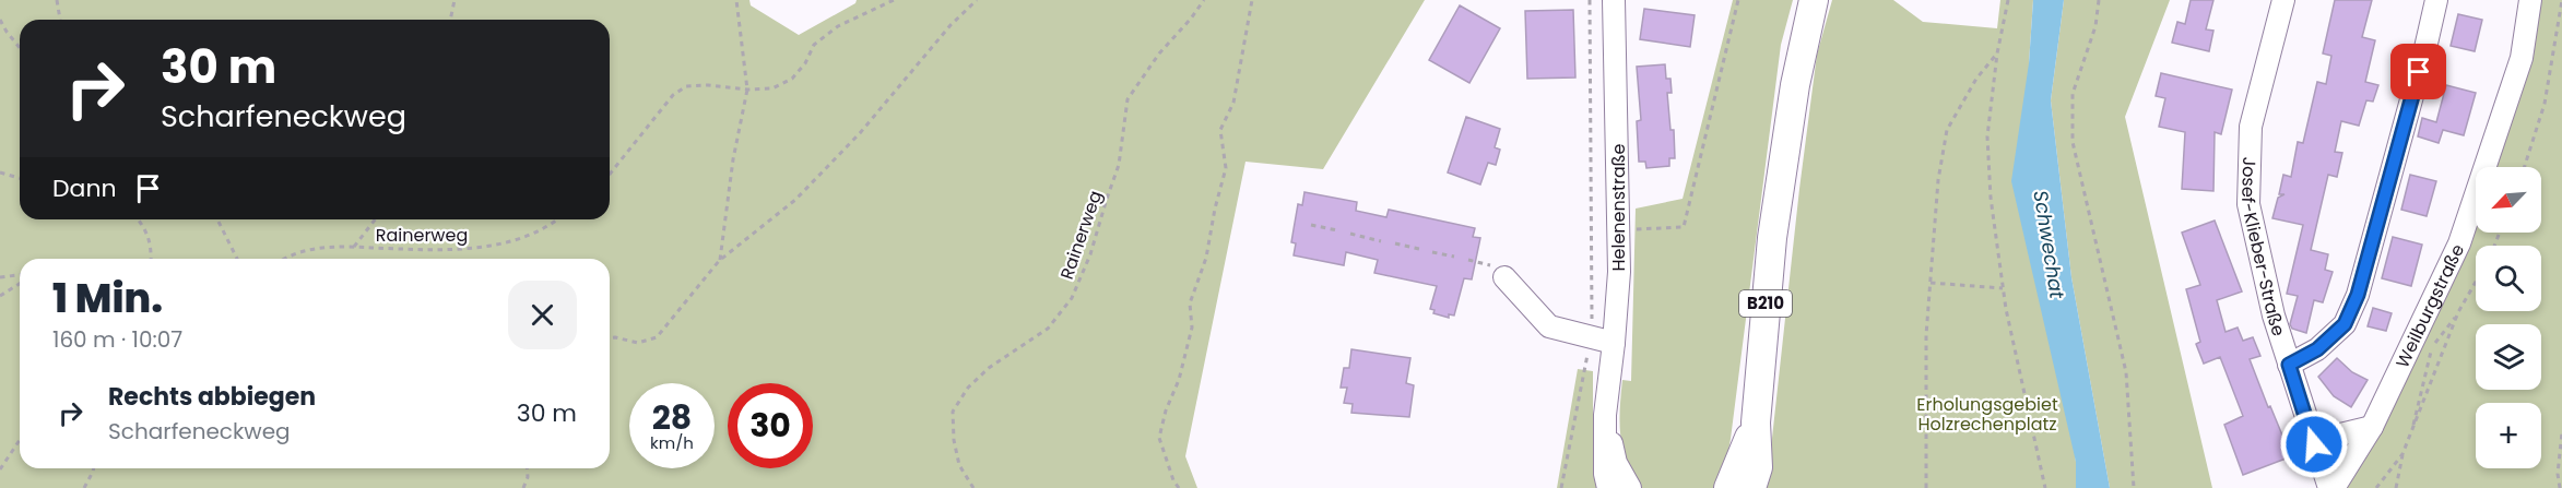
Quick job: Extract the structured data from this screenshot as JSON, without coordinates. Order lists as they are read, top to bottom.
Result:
{
  "streets": {
    "main road": ["B210"],
    "street": ["Helenenstraße", "Josef-Klieber-Straße", "Weilburgstraße"],
    "path": ["Rainerweg"]
  },
  "crossings": [
    ["Josef-Klieber-Straße", "Weilburgstraße"]
  ],
  "water": ["Schwechat"],
  "parks": ["Erholungsgebiet Holzrechenplatz"],
  "north": "bottom left",
  "page": {
    "turn": ["30 m", "Scharfeneckweg"],
    "then": "Dann",
    "map_buttons": "+",
    "heading": ["1 Min.", "160 m · 10:07"],
    "list": [
      {
        "name": "Rechts abbiegen",
        "note": "Scharfeneckweg",
        "value": "30 m"
      }
    ],
    "speed": "28 km/h",
    "limit": "30"
  }
}
